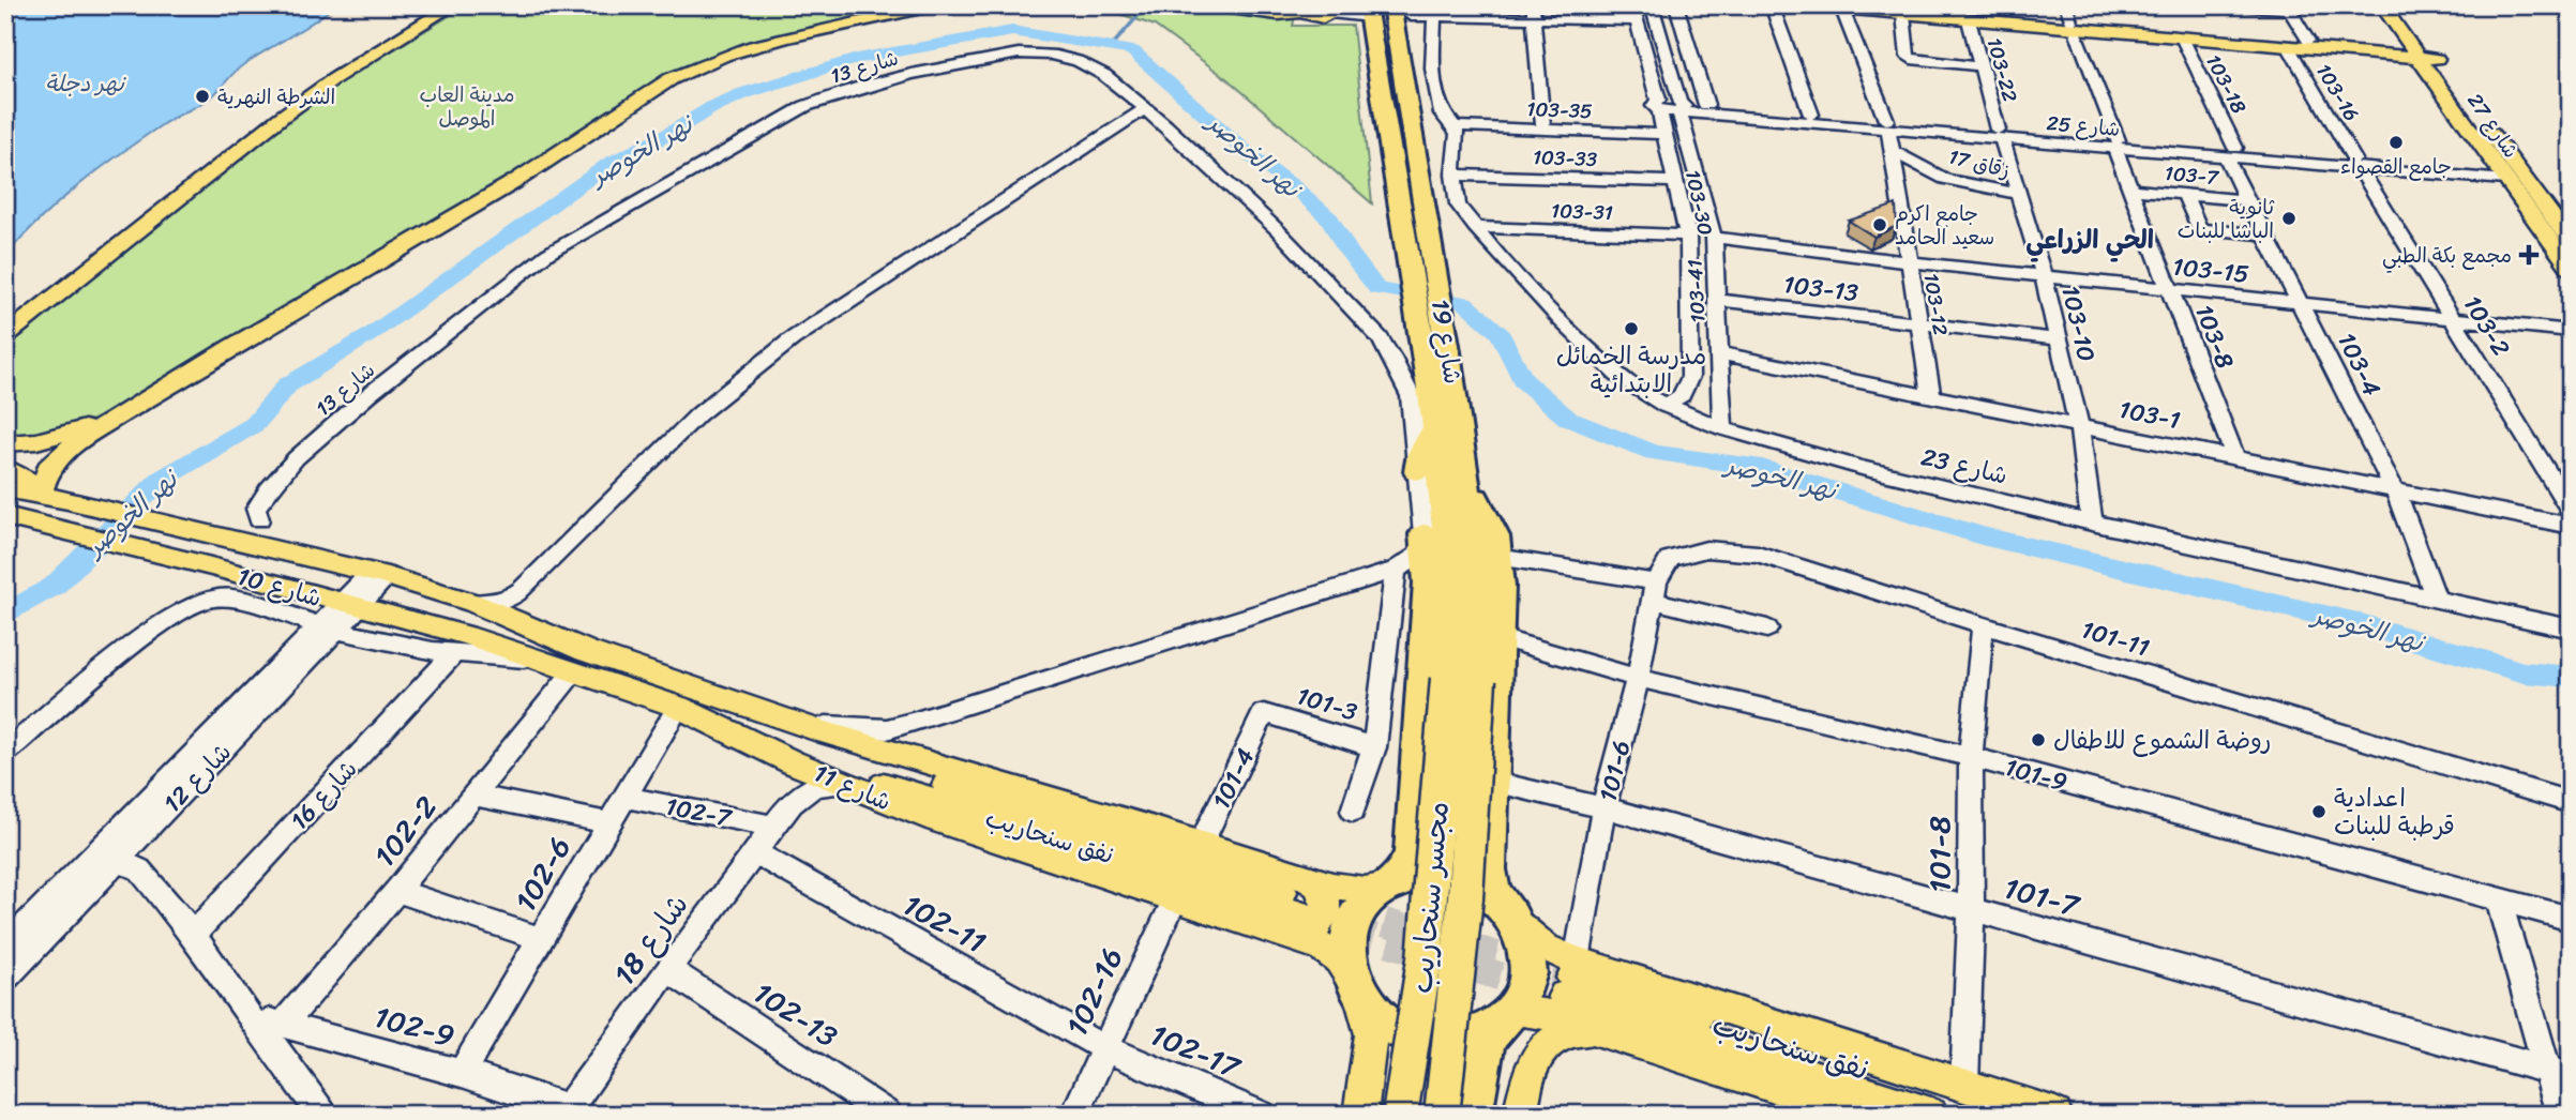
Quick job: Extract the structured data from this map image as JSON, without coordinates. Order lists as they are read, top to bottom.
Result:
{
  "streets": {
    "highway": ["شارع 19", "مجسر سنحاريب"],
    "main road": ["شارع 27", "شارع 11", "نفق سنحاريب"],
    "street": [
      "شارع 13",
      "103-22",
      "103-18",
      "103-16",
      "103-35",
      "شارع 25",
      "103-33",
      "زقاق 17",
      "103-7",
      "103-30",
      "103-31",
      "103-15",
      "103-13",
      "103-41",
      "103-12",
      "103-10",
      "103-2",
      "103-8",
      "103-4",
      "103-1",
      "شارع 23",
      "شارع 10",
      "101-11",
      "101-3",
      "101-6",
      "101-9",
      "شارع 12",
      "101-4",
      "شارع 16",
      "102-7",
      "102-2",
      "101-8",
      "102-6",
      "101-7",
      "102-11",
      "شارع 18",
      "102-16",
      "102-13",
      "102-9",
      "102-17"
    ]
  },
  "crossings": [
    ["103-22", "شارع 25"],
    ["103-22", "103-10"],
    ["103-18", "شارع 25"],
    ["103-18", "103-4"],
    ["103-16", "شارع 25"],
    ["103-16", "103-2"],
    ["103-35", "103-30"],
    ["103-35", "شارع 23"],
    ["شارع 25", "شارع 27"],
    ["شارع 25", "103-30"],
    ["شارع 25", "103-41"],
    ["شارع 25", "103-12"],
    ["شارع 25", "103-10"],
    ["شارع 25", "103-2"],
    ["شارع 25", "103-8"],
    ["شارع 25", "103-4"],
    ["103-33", "103-30"],
    ["103-33", "شارع 23"],
    ["زقاق 17", "103-12"],
    ["زقاق 17", "103-10"],
    ["103-7", "103-8"],
    ["103-7", "103-4"],
    ["103-30", "103-31"],
    ["103-30", "شارع 23"],
    ["103-31", "شارع 23"],
    ["103-15", "103-41"],
    ["103-15", "103-12"],
    ["103-15", "103-10"],
    ["103-15", "103-2"],
    ["103-15", "103-8"],
    ["103-15", "103-4"],
    ["103-13", "103-41"],
    ["103-13", "103-12"],
    ["103-13", "103-10"],
    ["103-41", "103-1"],
    ["103-41", "شارع 23"],
    ["103-12", "103-1"],
    ["103-10", "103-1"],
    ["103-10", "شارع 23"],
    ["103-8", "103-1"],
    ["شارع 19", "مجسر سنحاريب"],
    ["103-4", "103-1"],
    ["103-4", "شارع 23"],
    ["شارع 10", "شارع 12"],
    ["شارع 10", "شارع 11"],
    ["شارع 10", "شارع 16"],
    ["101-11", "101-6"],
    ["101-11", "101-8"],
    ["101-3", "101-4"],
    ["101-6", "101-9"],
    ["101-6", "نفق سنحاريب"],
    ["101-6", "101-7"],
    ["101-9", "101-8"],
    ["شارع 12", "شارع 11"],
    ["101-4", "شارع 11"],
    ["شارع 11", "102-2"],
    ["شارع 11", "نفق سنحاريب"],
    ["شارع 11", "102-6"],
    ["شارع 11", "شارع 18"],
    ["شارع 11", "102-16"],
    ["102-7", "102-6"],
    ["102-7", "شارع 18"],
    ["102-2", "102-9"],
    ["101-8", "101-7"],
    ["102-6", "102-9"],
    ["102-11", "شارع 18"],
    ["102-11", "102-16"],
    ["102-11", "102-17"],
    ["شارع 18", "102-13"],
    ["شارع 18", "102-9"],
    ["102-16", "102-17"]
  ],
  "districts": ["الحي الزراعي"],
  "water": ["نهر دجلة", "نهر الخوصر"],
  "parks": ["مدينة العاب الموصل"],
  "places": {
    "other": [
      "الشرطة النهرية",
      "جامع القصواء",
      "ثانوية الباشا للبنات",
      "جامع اكرم سعيد الحامد",
      "مدرسة الخمائل الابتدائية",
      "روضة الشموع للاطفال",
      "اعدادية قرطبة للبنات"
    ],
    "health": ["مجمع بكة الطبي"]
  }
}
